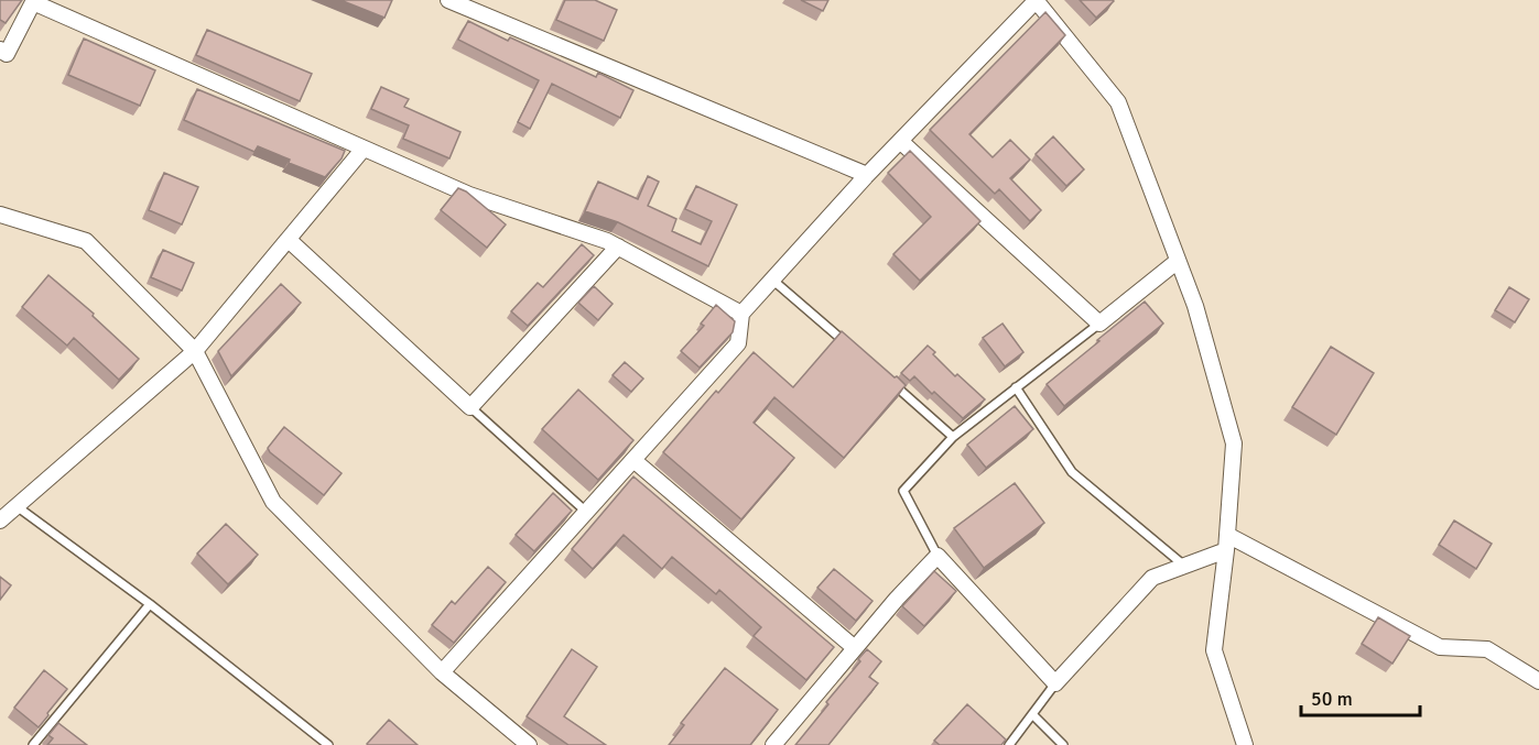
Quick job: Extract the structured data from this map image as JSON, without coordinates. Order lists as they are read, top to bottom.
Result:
{
  "scale_bar": "50 m"
}
